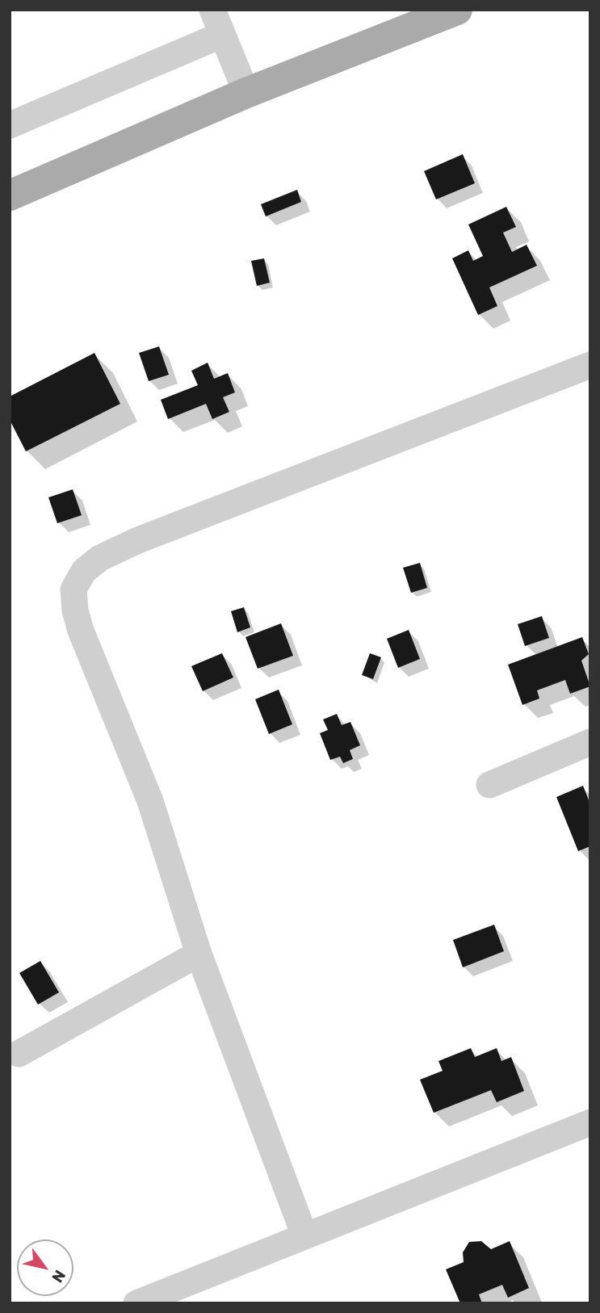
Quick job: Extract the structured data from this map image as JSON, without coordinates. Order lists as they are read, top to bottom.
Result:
{
  "north": "bottom right"
}
